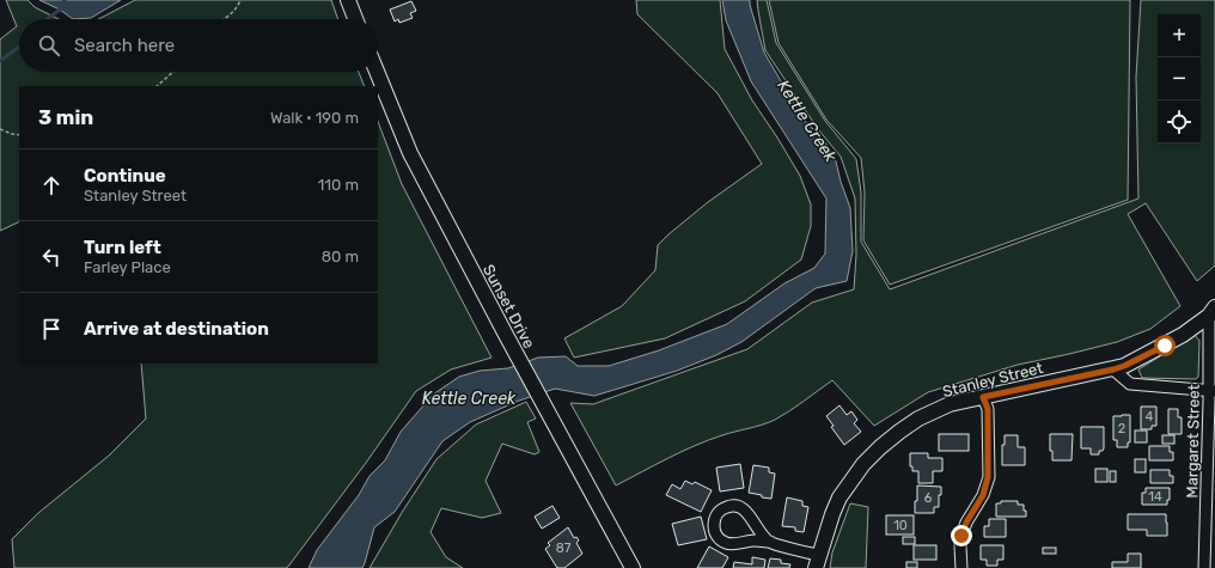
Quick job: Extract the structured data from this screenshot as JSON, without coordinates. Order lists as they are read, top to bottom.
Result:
{
  "streets": {
    "main road": ["Sunset Drive", "Stanley Street"],
    "street": ["Margaret Street"]
  },
  "crossings": [
    ["Stanley Street", "Margaret Street"]
  ],
  "water": ["Kettle Creek"],
  "house_numbers": [
    "4",
    "2",
    "14",
    "6",
    "10",
    "87"
  ],
  "page": {
    "map_buttons": ["+", "−"],
    "search": "Search here",
    "heading": ["3 min", "Walk · 190 m"],
    "list": [
      ["Continue", "Stanley Street", "110 m"],
      ["Turn left", "Farley Place", "80 m"],
      "Arrive at destination"
    ]
  }
}
